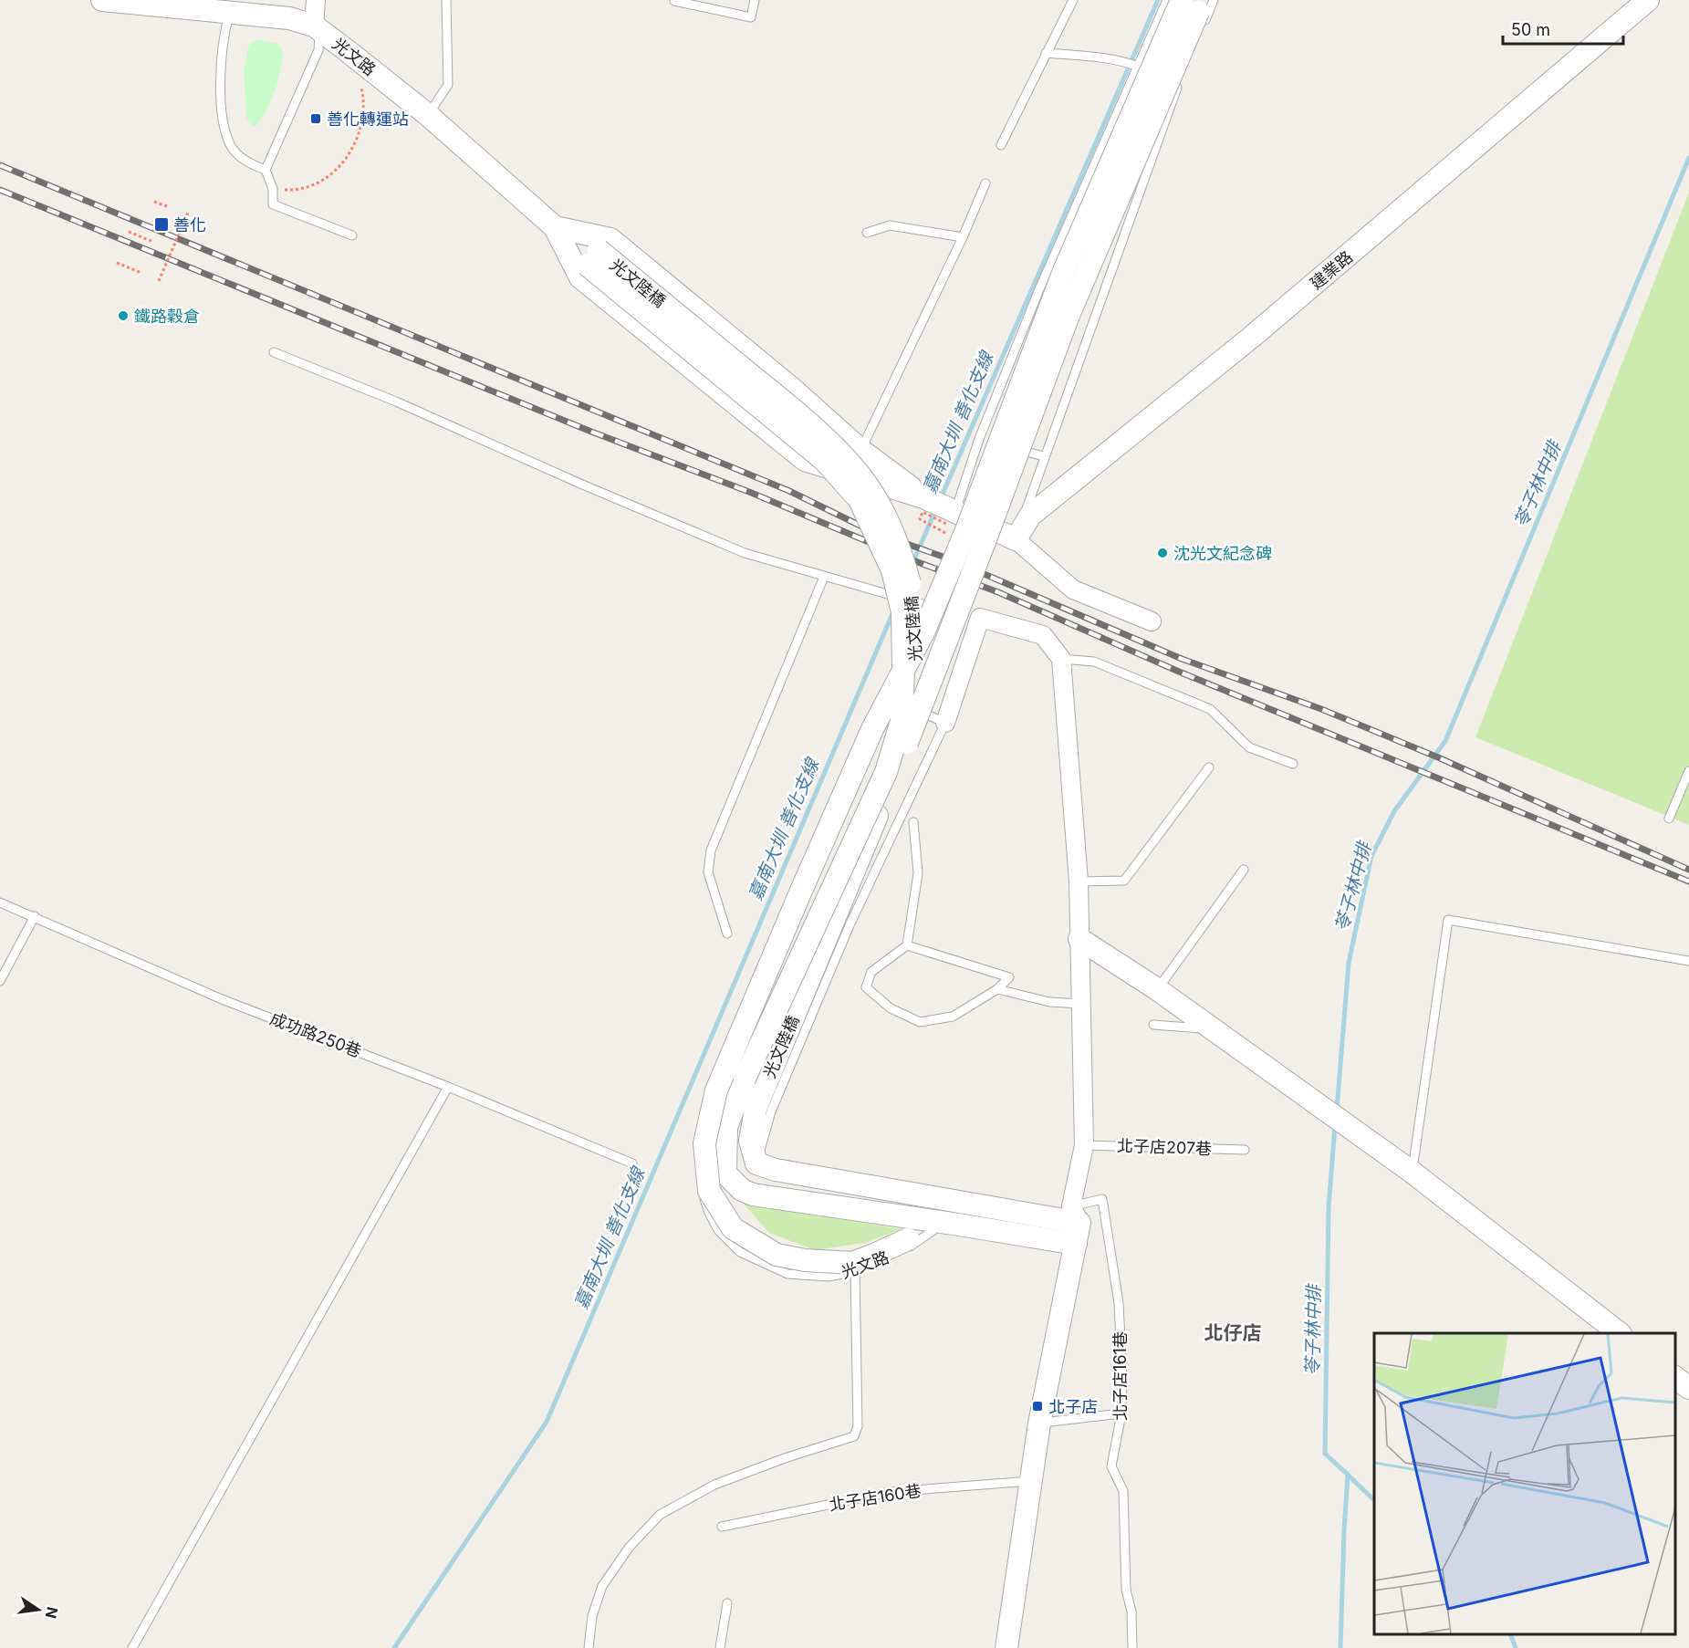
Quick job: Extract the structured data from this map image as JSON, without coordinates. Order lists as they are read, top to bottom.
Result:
{
  "streets": {
    "street": ["光文路", "建業路", "光文陸橋"],
    "lane": [
      "成功路250巷",
      "北子店207巷",
      "北子店161巷",
      "北子店160巷"
    ]
  },
  "crossings": [
    ["光文陸橋", "北子店161巷"]
  ],
  "districts": ["北仔店"],
  "water": ["嘉南大圳 善化支線", "苓子林中排"],
  "places": {
    "transit": ["善化轉運站", "善化", "北子店"],
    "other": ["鐵路穀倉", "沈光文紀念碑"]
  },
  "scale_bar": "50 m",
  "north": "right"
}
